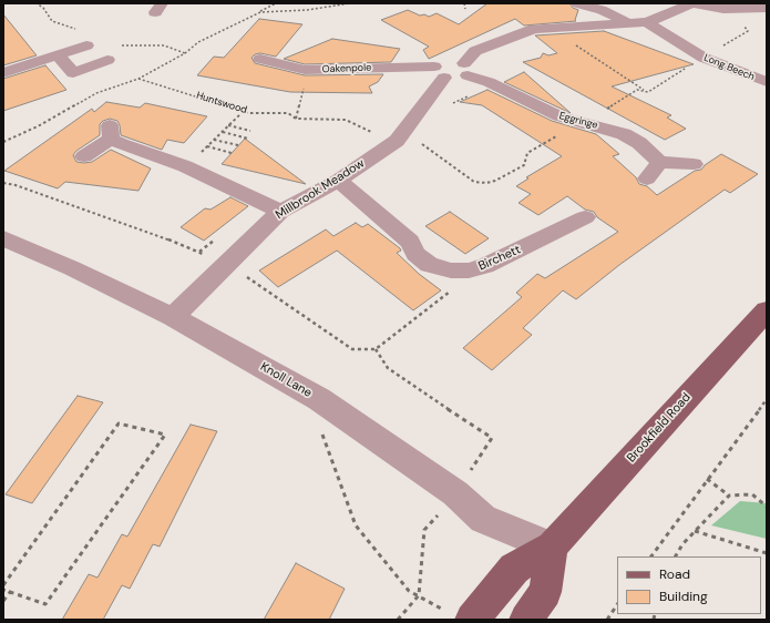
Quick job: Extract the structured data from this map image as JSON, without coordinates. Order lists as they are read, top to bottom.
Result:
{
  "streets": {
    "main road": ["Brookfield Road"],
    "street": [
      "Long Beech",
      "Oakenpole",
      "Eggringe",
      "Millbrook Meadow",
      "Birchett",
      "Knoll Lane"
    ],
    "path": ["Huntswood"]
  },
  "crossings": [
    ["Oakenpole", "Millbrook Meadow"],
    ["Huntswood", "Millbrook Meadow"],
    ["Millbrook Meadow", "Birchett"],
    ["Millbrook Meadow", "Knoll Lane"],
    ["Knoll Lane", "Brookfield Road"]
  ],
  "legend": ["Road", "Building"]
}
